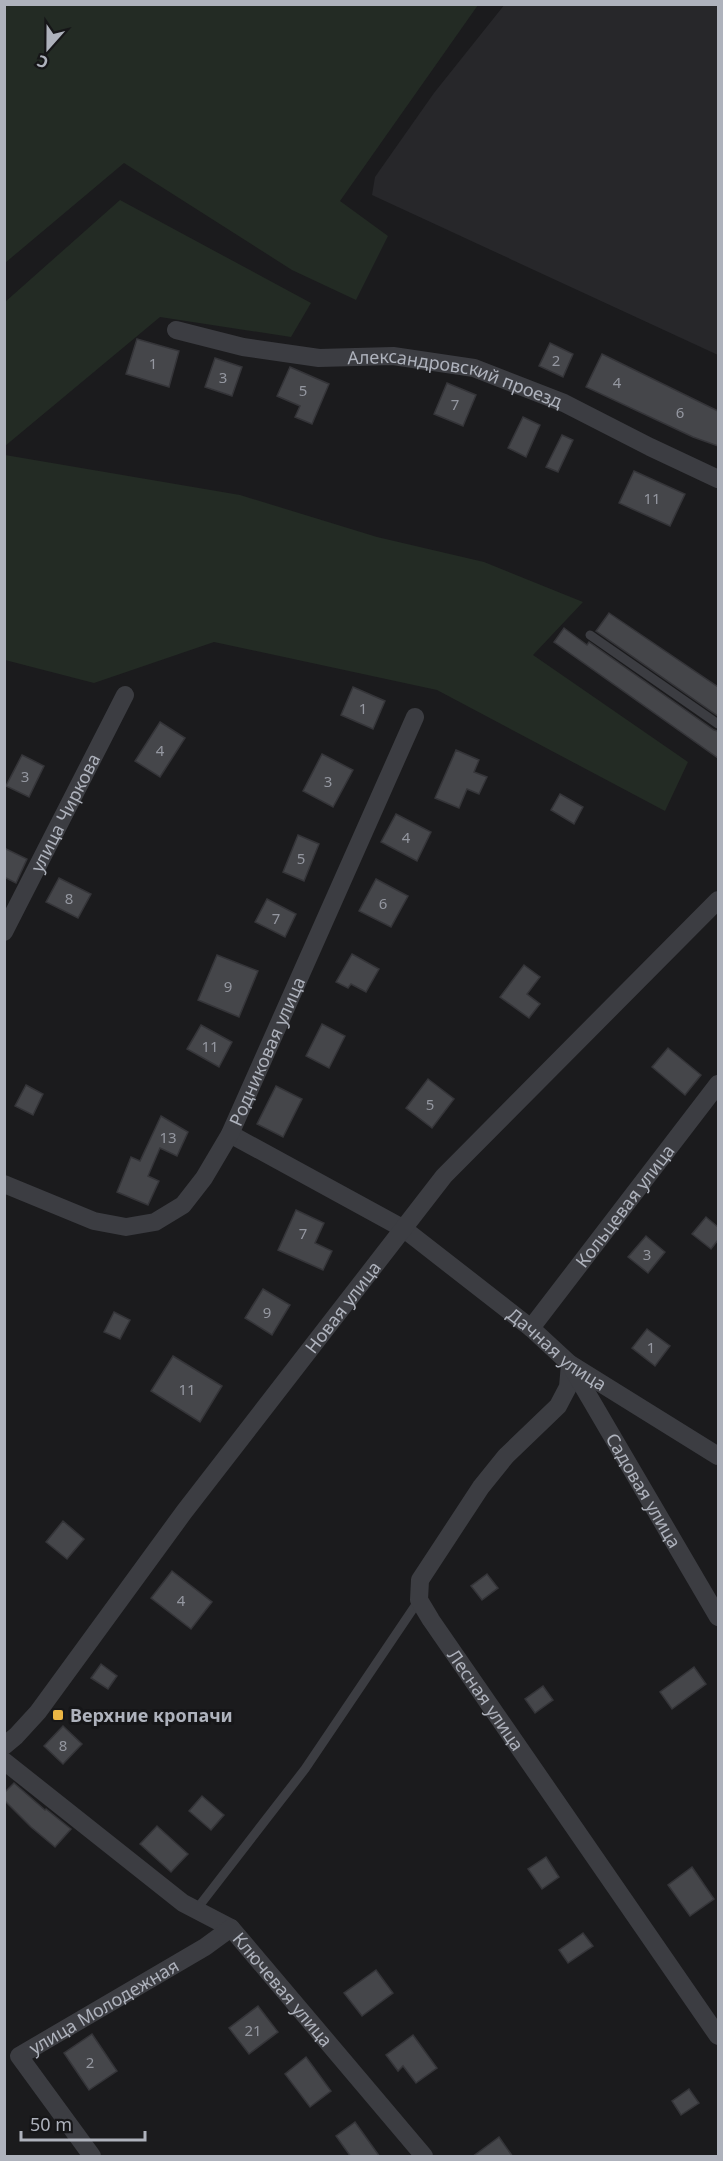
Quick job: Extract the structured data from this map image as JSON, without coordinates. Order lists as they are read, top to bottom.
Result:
{
  "streets": {
    "street": [
      "Александровский проезд",
      "улица Чиркова",
      "Родниковая улица",
      "Кольцевая улица",
      "Новая улица",
      "Дачная улица",
      "Садовая улица",
      "Лесная улица",
      "Ключевая улица",
      "улица Молодежная"
    ]
  },
  "crossings": [
    ["Родниковая улица", "Дачная улица"],
    ["Кольцевая улица", "Дачная улица"],
    ["Новая улица", "Дачная улица"],
    ["Дачная улица", "Садовая улица"],
    ["Ключевая улица", "улица Молодежная"]
  ],
  "places": {
    "transit": ["Верхние кропачи"]
  },
  "house_numbers": [
    "2",
    "1",
    "3",
    "4",
    "5",
    "7",
    "6",
    "11",
    "1",
    "4",
    "3",
    "3",
    "4",
    "5",
    "8",
    "6",
    "7",
    "9",
    "11",
    "5",
    "13",
    "7",
    "3",
    "9",
    "1",
    "11",
    "4",
    "8",
    "21",
    "2"
  ],
  "scale_bar": "50 m",
  "north": "bottom"
}
